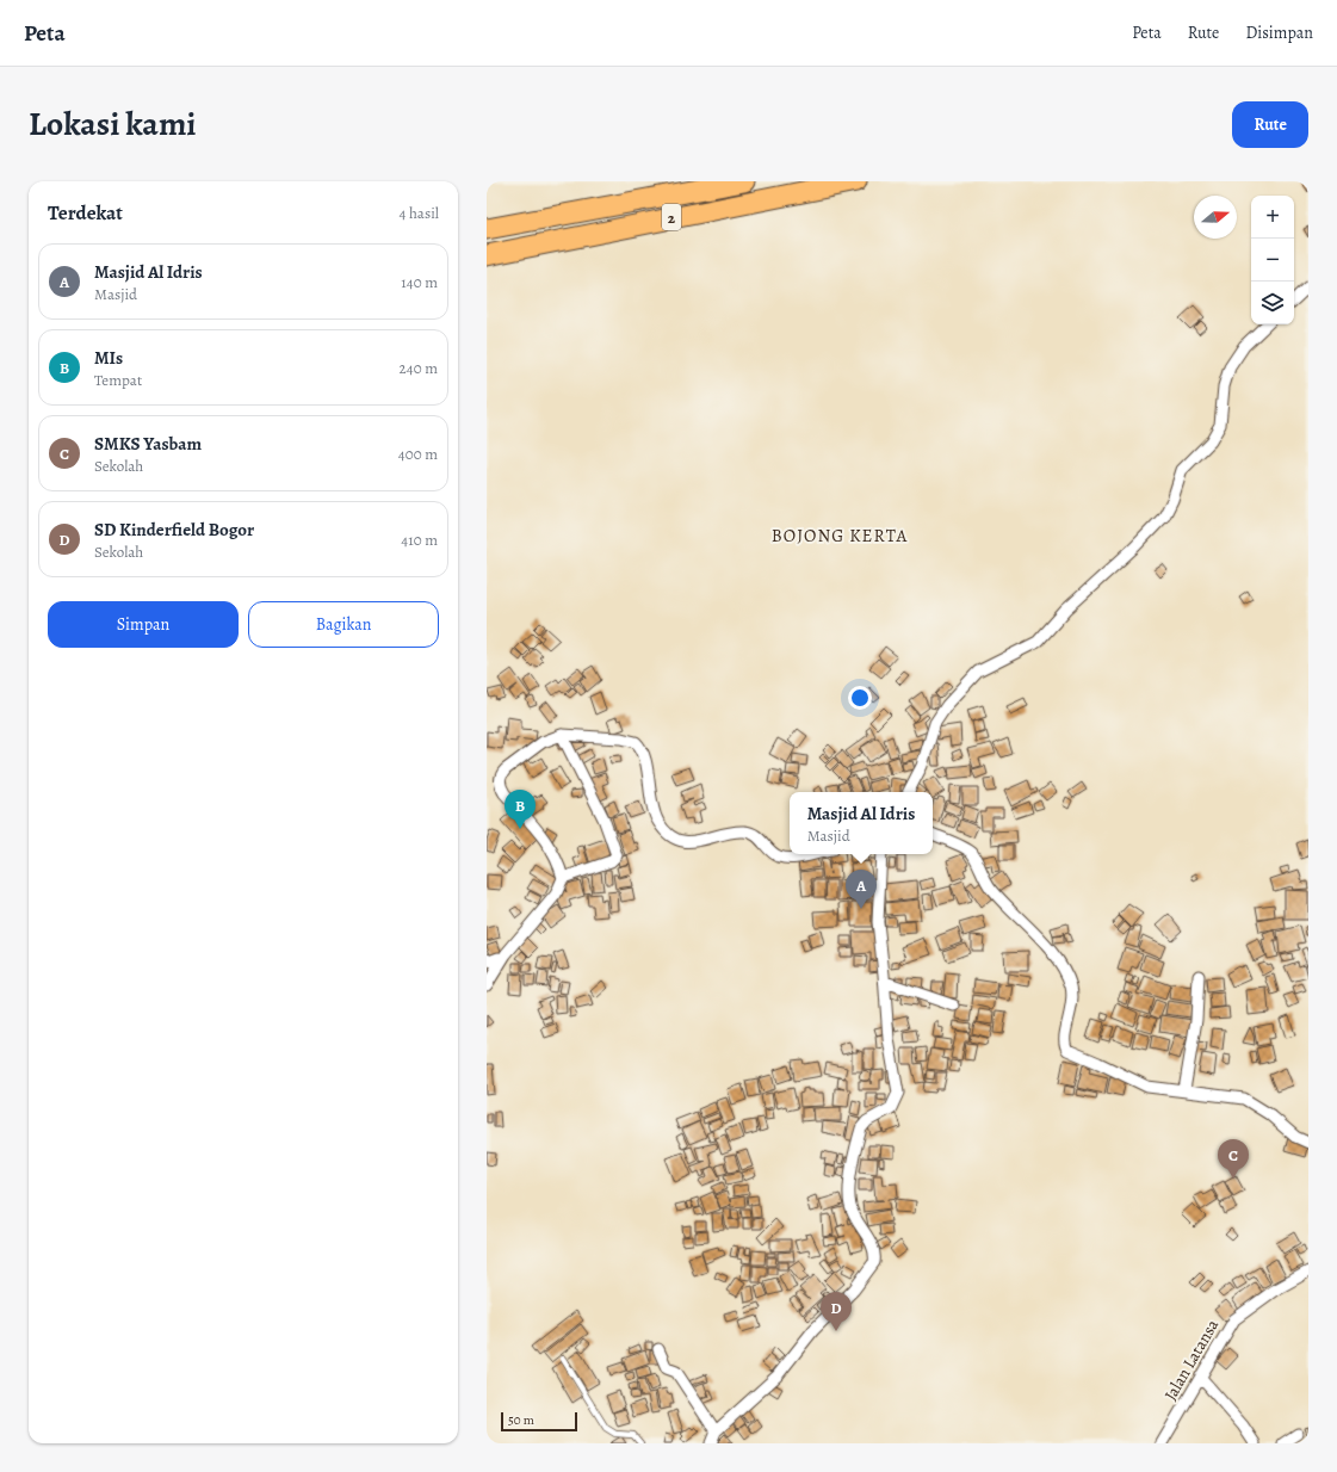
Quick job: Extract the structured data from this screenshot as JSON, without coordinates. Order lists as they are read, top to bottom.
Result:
{
  "streets": {
    "highway": ["2"],
    "street": ["Jalan Latansa"]
  },
  "districts": ["BOJONG KERTA"],
  "scale_bar": "50 m",
  "north": "right",
  "page": {
    "header": "Peta",
    "nav": ["Peta", "Rute", "Disimpan"],
    "title": "Lokasi kami",
    "buttons": [
      "Rute",
      ["Simpan", "Bagikan"]
    ],
    "heading": ["Terdekat", "4 hasil"],
    "map_buttons": ["+", "−"],
    "list": [
      {
        "mark": "A",
        "name": "Masjid Al Idris",
        "note": "Masjid",
        "value": "140 m"
      },
      {
        "mark": "B",
        "name": "MIs",
        "note": "Tempat",
        "value": "240 m"
      },
      {
        "mark": "C",
        "name": "SMKS Yasbam",
        "note": "Sekolah",
        "value": "400 m"
      },
      {
        "mark": "D",
        "name": "SD Kinderfield Bogor",
        "note": "Sekolah",
        "value": "410 m"
      }
    ],
    "pins": [
      "B",
      "A",
      "C",
      "D"
    ],
    "popup": ["Masjid Al Idris", "Masjid"],
    "scale": "50 m"
  }
}
